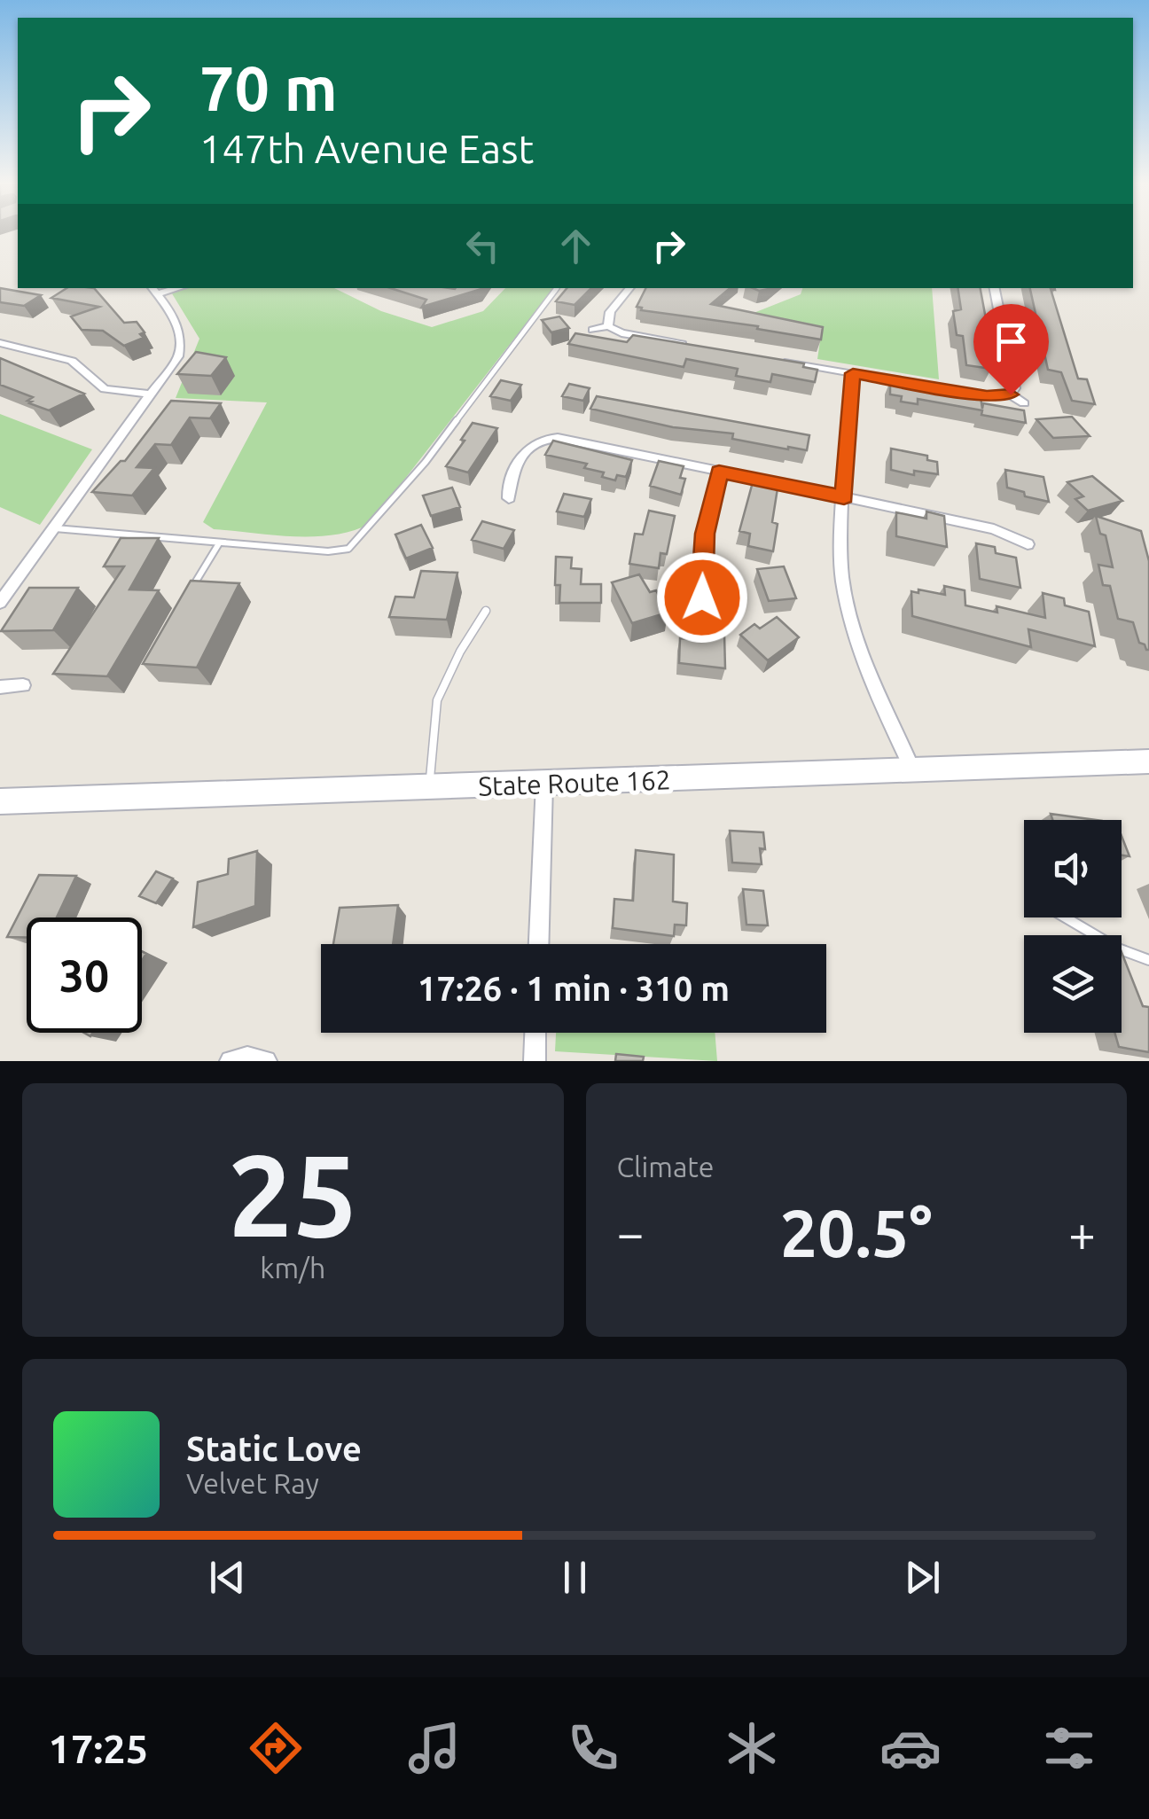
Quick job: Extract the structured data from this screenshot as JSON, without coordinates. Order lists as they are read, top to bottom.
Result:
{
  "streets": {
    "main road": ["State Route 162"]
  },
  "page": {
    "turn": ["70 m", "147th Avenue East"],
    "limit": "30",
    "trip": "17:26 · 1 min · 310 m",
    "tile": [
      ["25", "km/h"],
      "Climate"
    ],
    "heat": ["−", "20.5°", "+"],
    "song": ["Static Love", "Velvet Ray"],
    "tabs": "17:25"
  }
}
